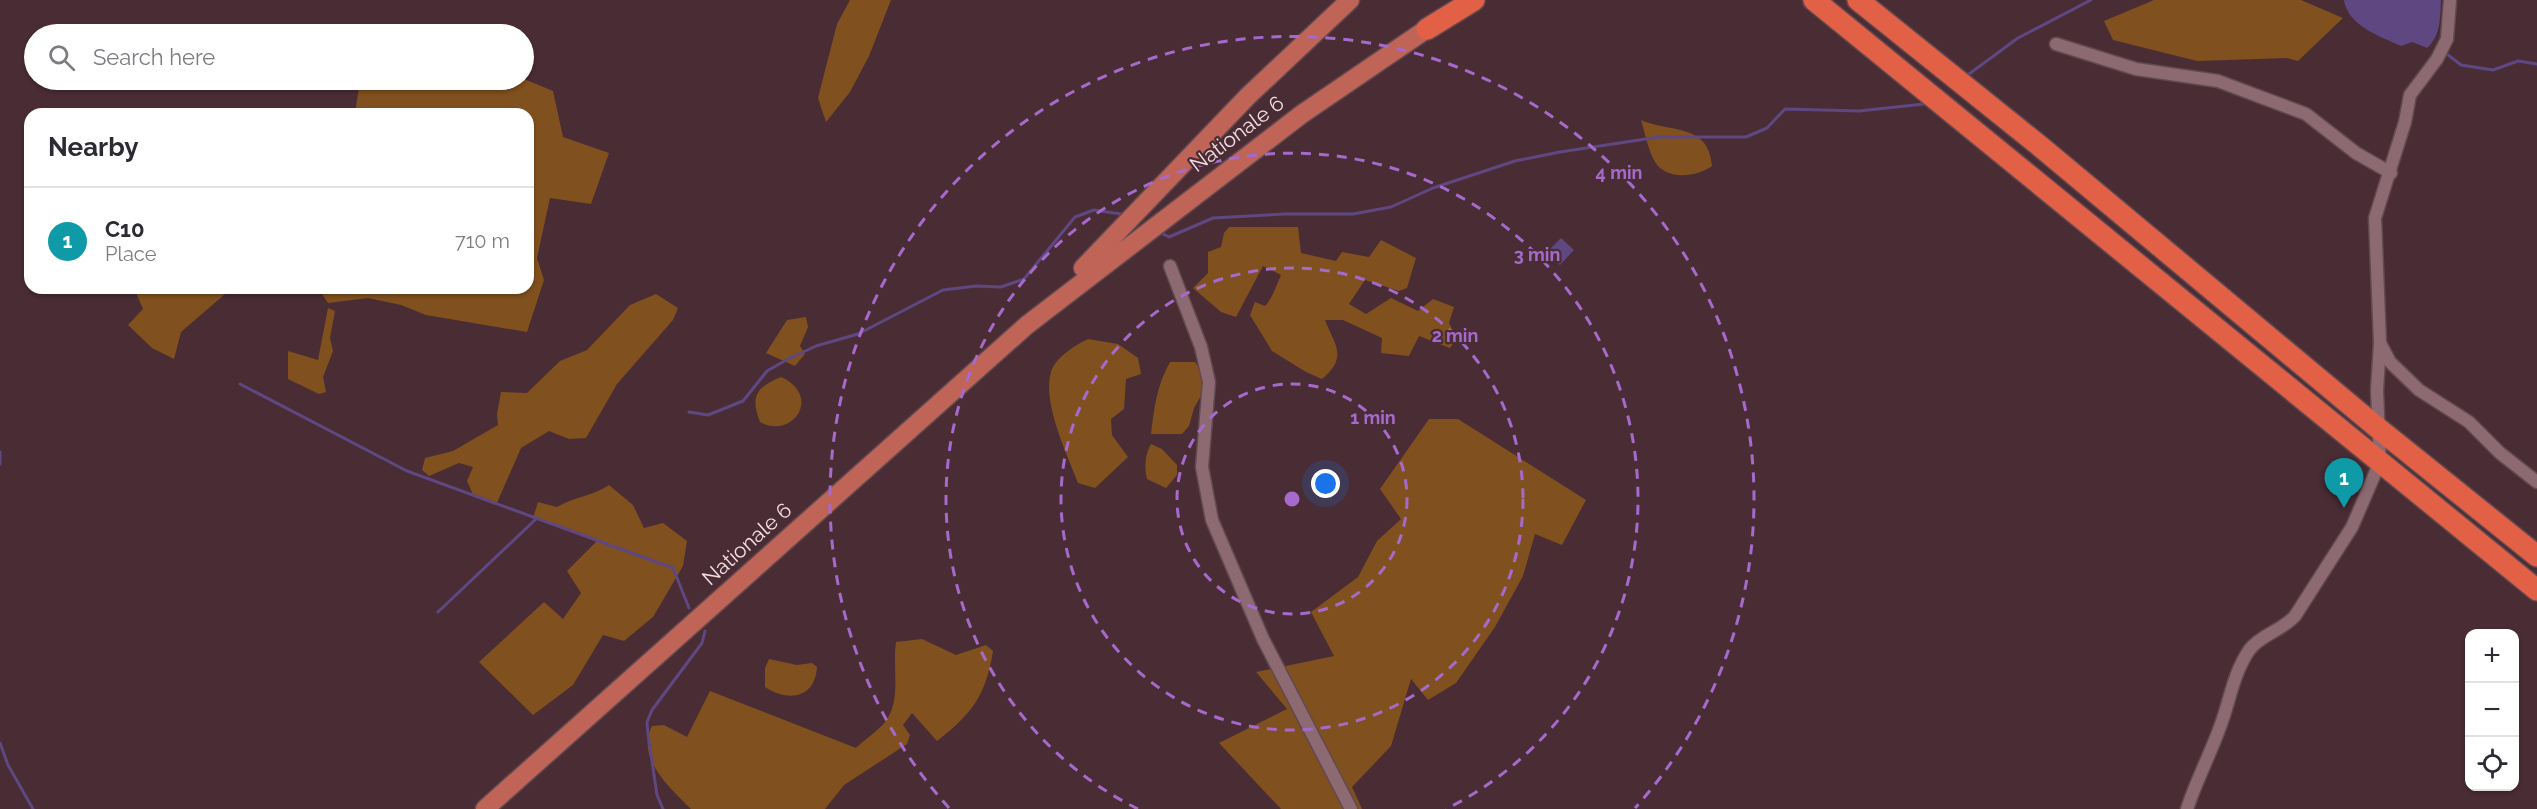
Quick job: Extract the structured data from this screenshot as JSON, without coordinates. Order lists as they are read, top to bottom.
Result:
{
  "streets": {
    "main road": ["Nationale 6"]
  },
  "page": {
    "search": "Search here",
    "heading": "Nearby",
    "list": [
      {
        "mark": "1",
        "name": "C10",
        "note": "Place",
        "value": "710 m"
      }
    ],
    "pins": "1",
    "map_buttons": ["+", "−"]
  },
  "rings": [
    "4 min",
    "3 min",
    "2 min",
    "1 min"
  ]
}
